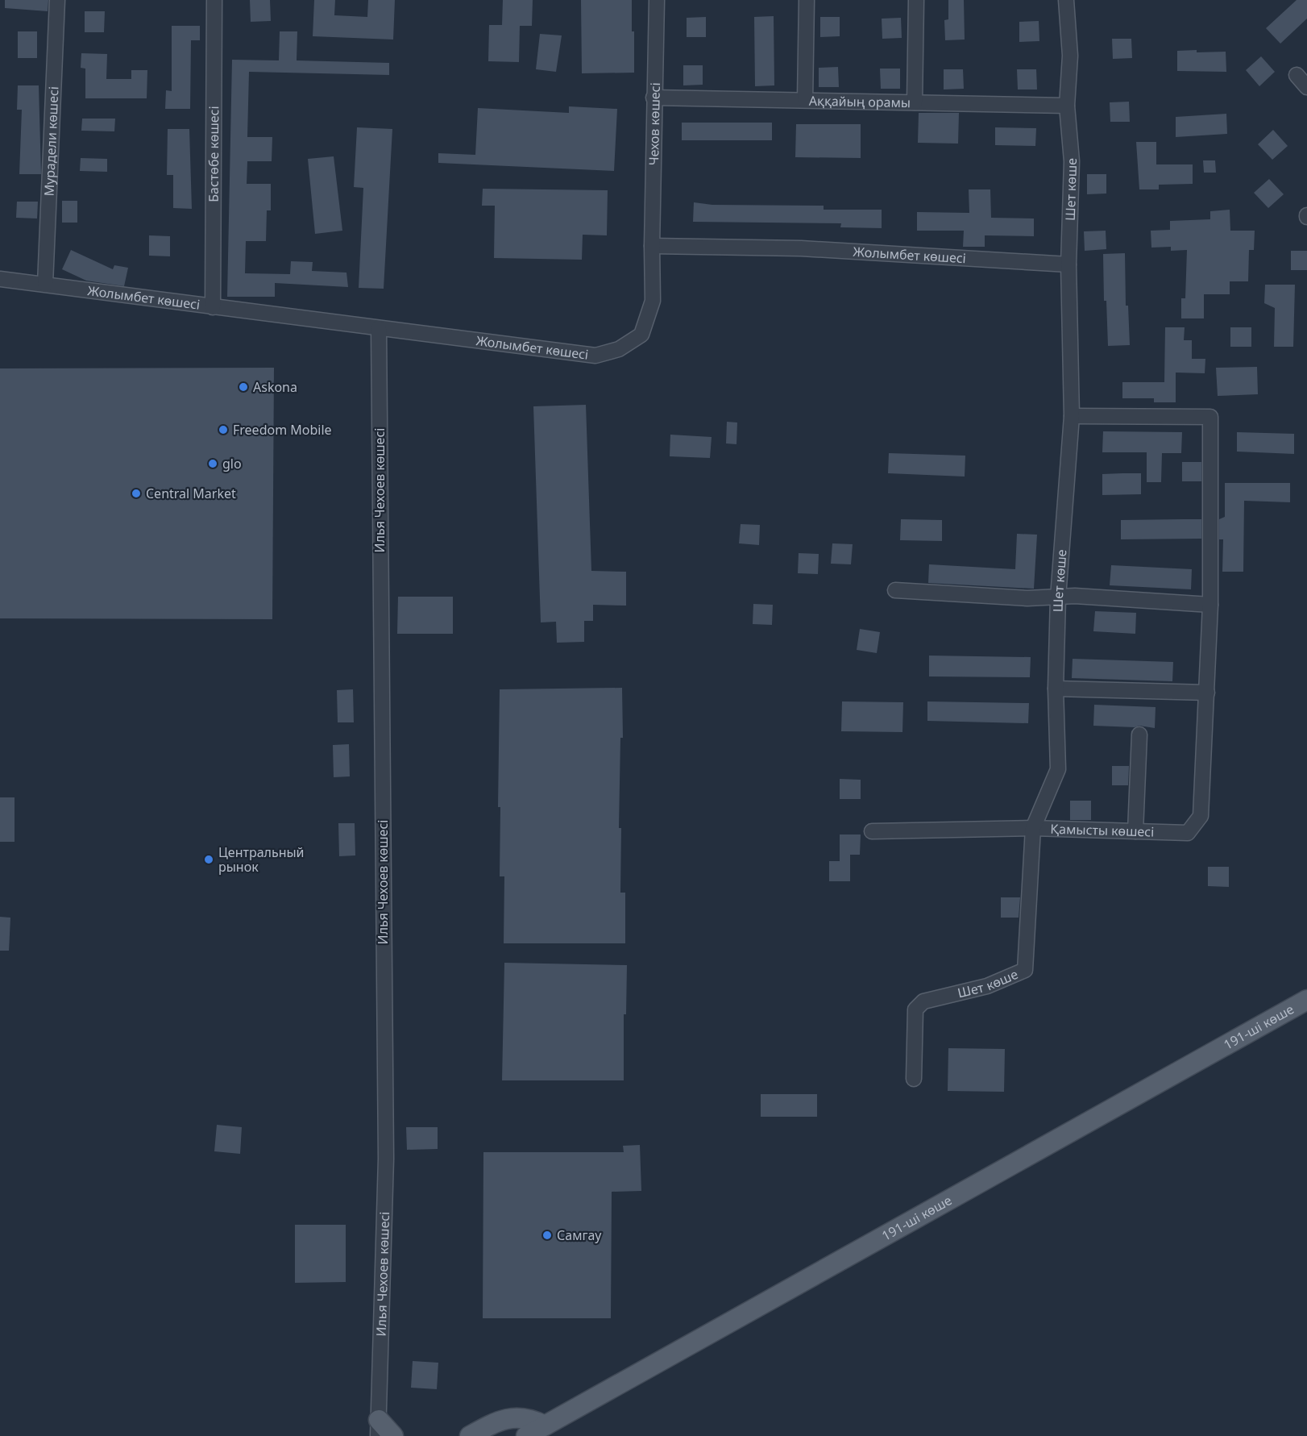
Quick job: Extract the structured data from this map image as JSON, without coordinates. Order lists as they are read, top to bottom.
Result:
{
  "streets": {
    "main road": ["191-ші көше"],
    "street": [
      "Аққайың орамы",
      "Чехов көшесі",
      "Мурадели көшесі",
      "Бастөбе көшесі",
      "Шет көше",
      "Жолымбет көшесі",
      "Илья Чехоев көшесі",
      "Қамысты көшесі"
    ]
  },
  "crossings": [
    ["Аққайың орамы", "Чехов көшесі"],
    ["Аққайың орамы", "Шет көше"],
    ["Чехов көшесі", "Жолымбет көшесі"],
    ["Мурадели көшесі", "Жолымбет көшесі"],
    ["Бастөбе көшесі", "Жолымбет көшесі"],
    ["Шет көше", "Жолымбет көшесі"],
    ["Шет көше", "Қамысты көшесі"],
    ["Жолымбет көшесі", "Илья Чехоев көшесі"]
  ],
  "places": [
    "Askona",
    "Freedom Mobile",
    "glo",
    "Central Market",
    "Центральный рынок",
    "Самгау"
  ]
}
